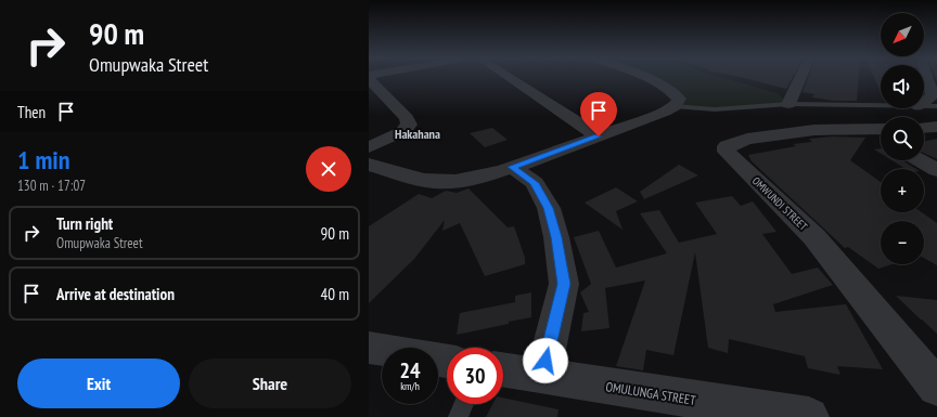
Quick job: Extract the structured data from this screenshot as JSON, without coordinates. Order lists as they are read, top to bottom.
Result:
{
  "streets": {
    "street": ["OMWUNDI STREET", "OMULUNGA STREET"]
  },
  "districts": ["Hakahana"],
  "north": "bottom left",
  "page": {
    "turn": ["90 m", "Omupwaka Street"],
    "map_buttons": ["+", "−"],
    "then": "Then",
    "heading": ["1 min", "130 m · 17:07"],
    "list": [
      {
        "name": "Turn right",
        "note": "Omupwaka Street",
        "value": "90 m"
      },
      {
        "name": "Arrive at destination",
        "value": "40 m"
      }
    ],
    "speed": "24 km/h",
    "limit": "30",
    "buttons": ["Exit", "Share"]
  }
}
